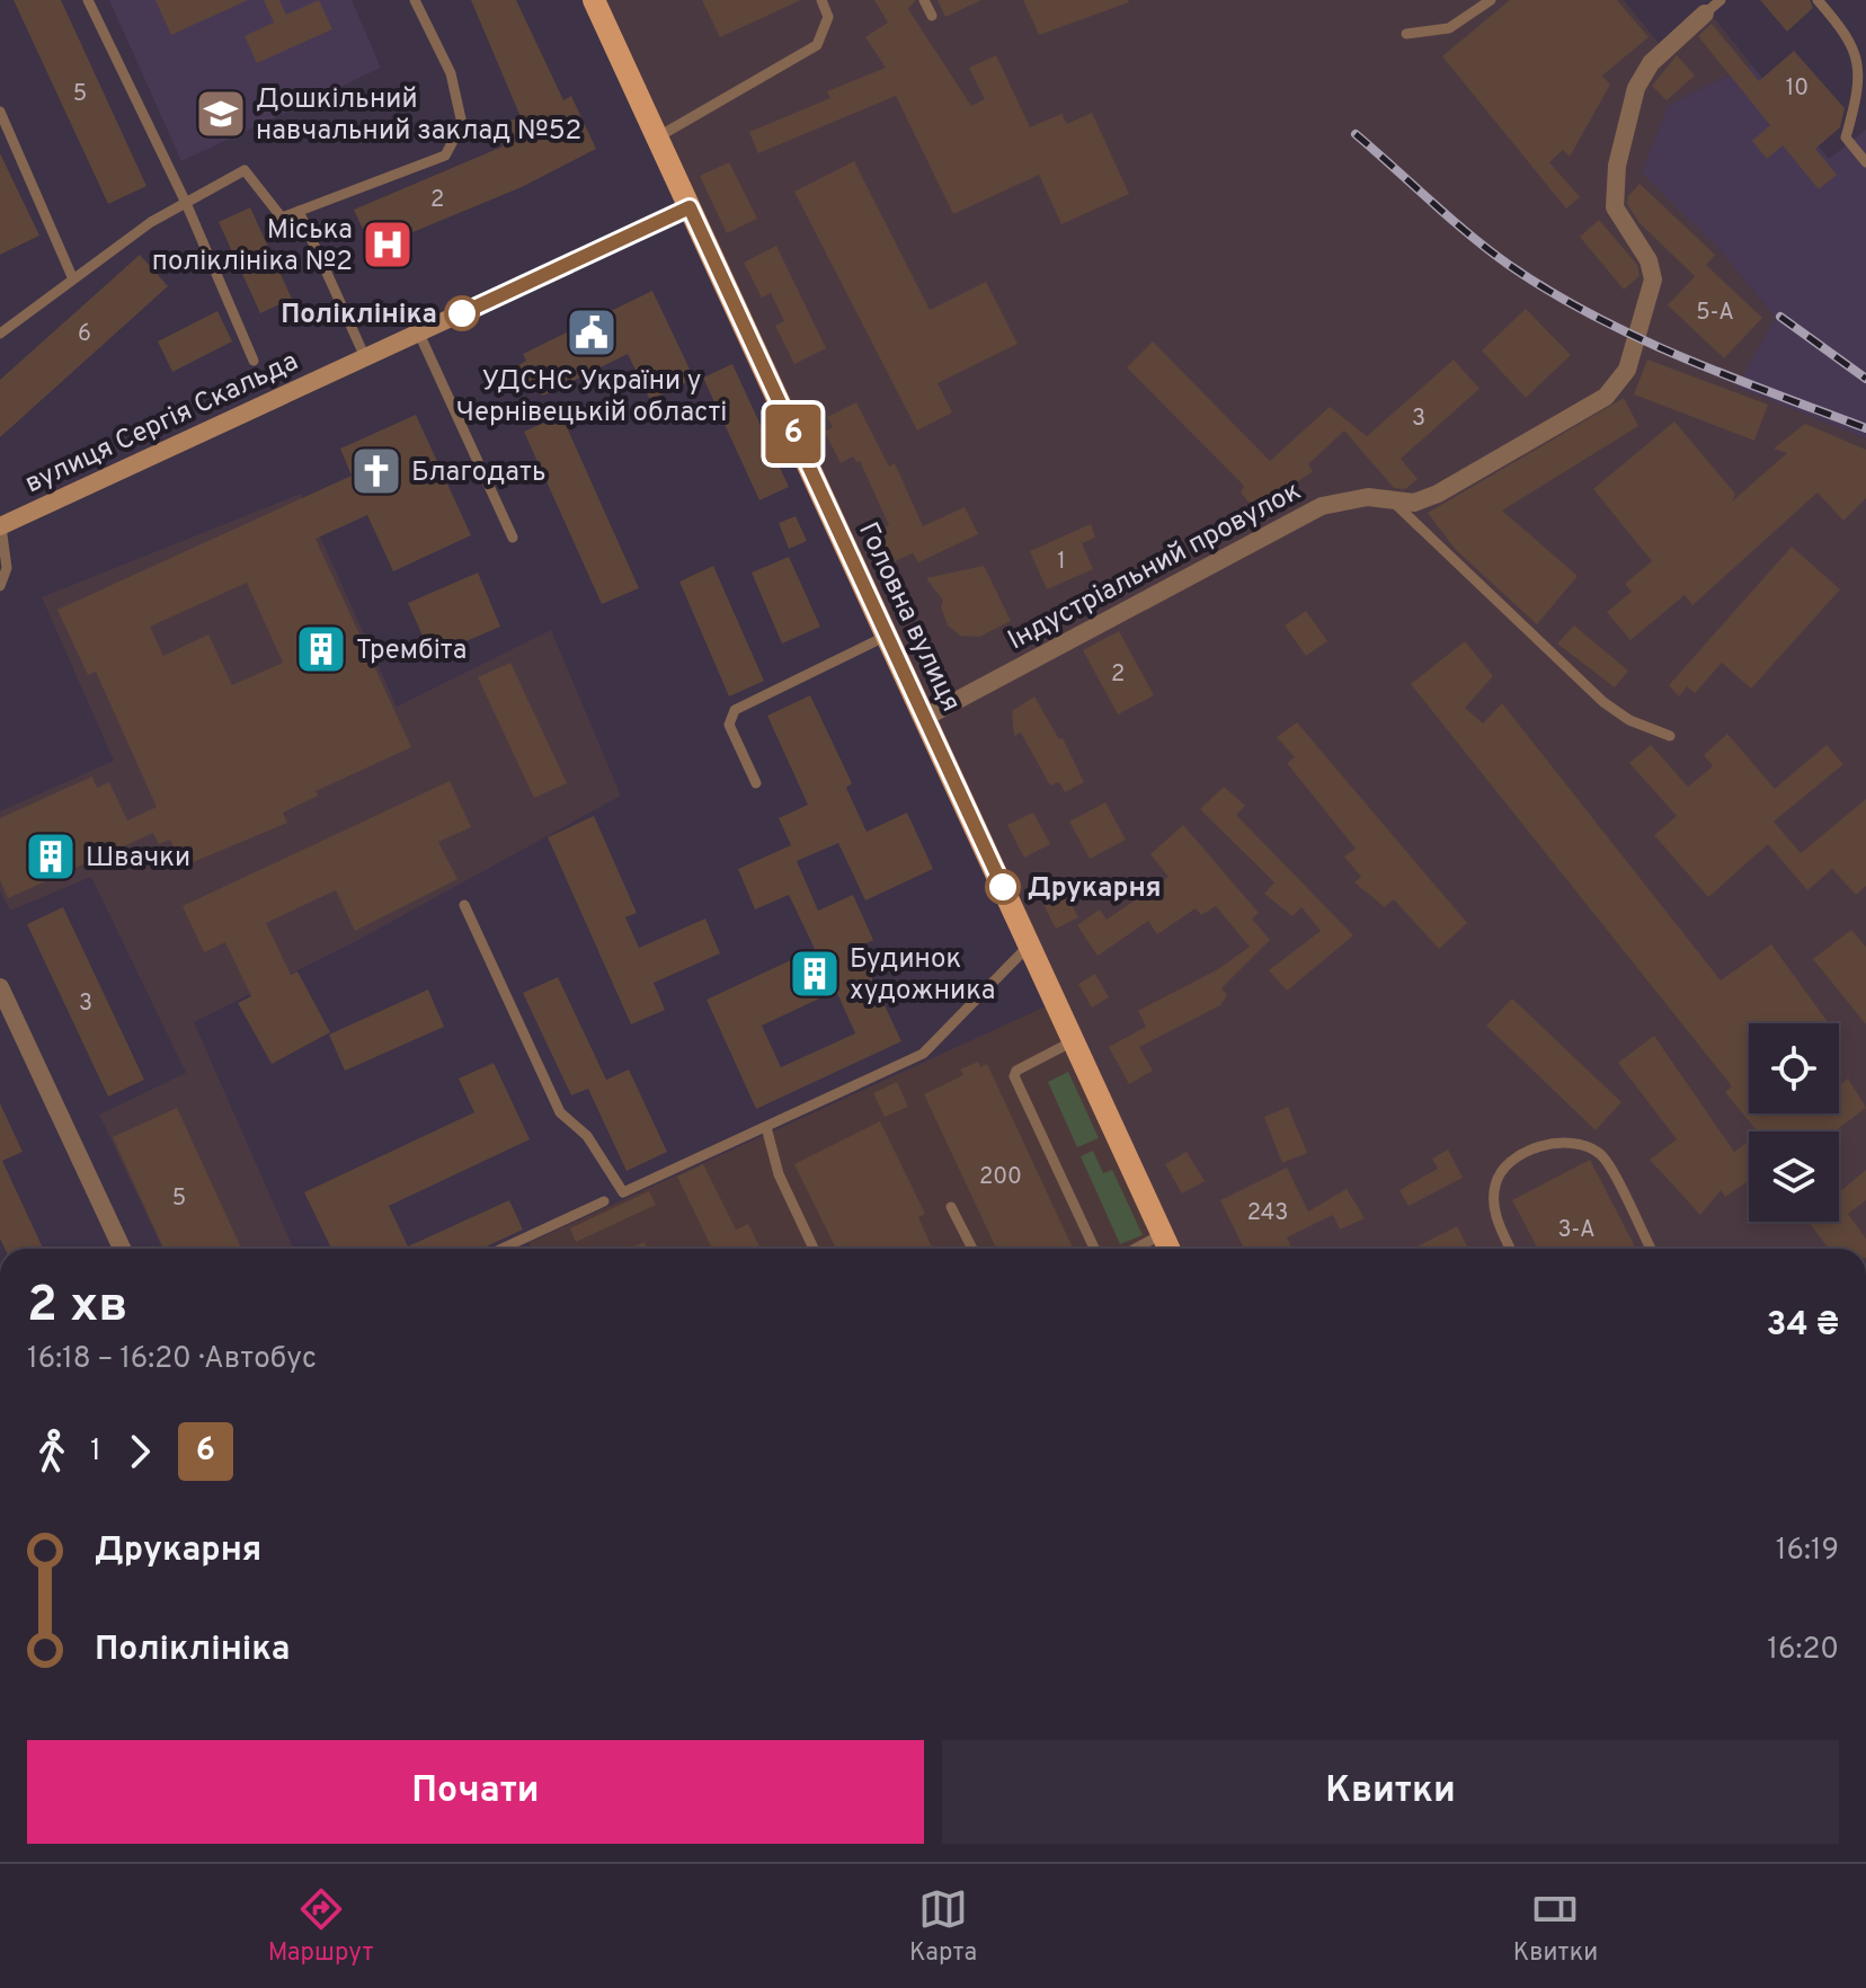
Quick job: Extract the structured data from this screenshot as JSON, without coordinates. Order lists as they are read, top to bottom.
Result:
{
  "streets": {
    "main road": ["вулиця Сергія Скальда", "Головна вулиця"],
    "street": ["Індустріальний провулок"]
  },
  "crossings": [
    ["вулиця Сергія Скальда", "Головна вулиця"],
    ["Індустріальний провулок", "Головна вулиця"]
  ],
  "places": {
    "school or university": ["Дошкільний навчальний заклад №52"],
    "hospital": ["Міська поліклініка №2"],
    "other": ["Поліклініка", "Друкарня"],
    "public building": ["УДСНС України у Чернівецькій області"],
    "church": ["Благодать"],
    "building": ["Трембіта", "Швачки", "Будинок художника"]
  },
  "lines": ["bus line 6"],
  "house_numbers": [
    "10",
    "5",
    "2",
    "5-А",
    "6",
    "3",
    "1",
    "2",
    "3",
    "200",
    "5",
    "243",
    "3-А"
  ],
  "page": {
    "on_map": "6",
    "heading": ["2 хв", "16:18 – 16:20 · Автобус", "34 ₴"],
    "legs": ["1", "6"],
    "list": [
      {
        "name": "Друкарня",
        "value": "16:19"
      },
      {
        "name": "Поліклініка",
        "value": "16:20"
      }
    ],
    "buttons": ["Почати", "Квитки"],
    "tabs": ["Маршрут", "Карта", "Квитки"]
  }
}
